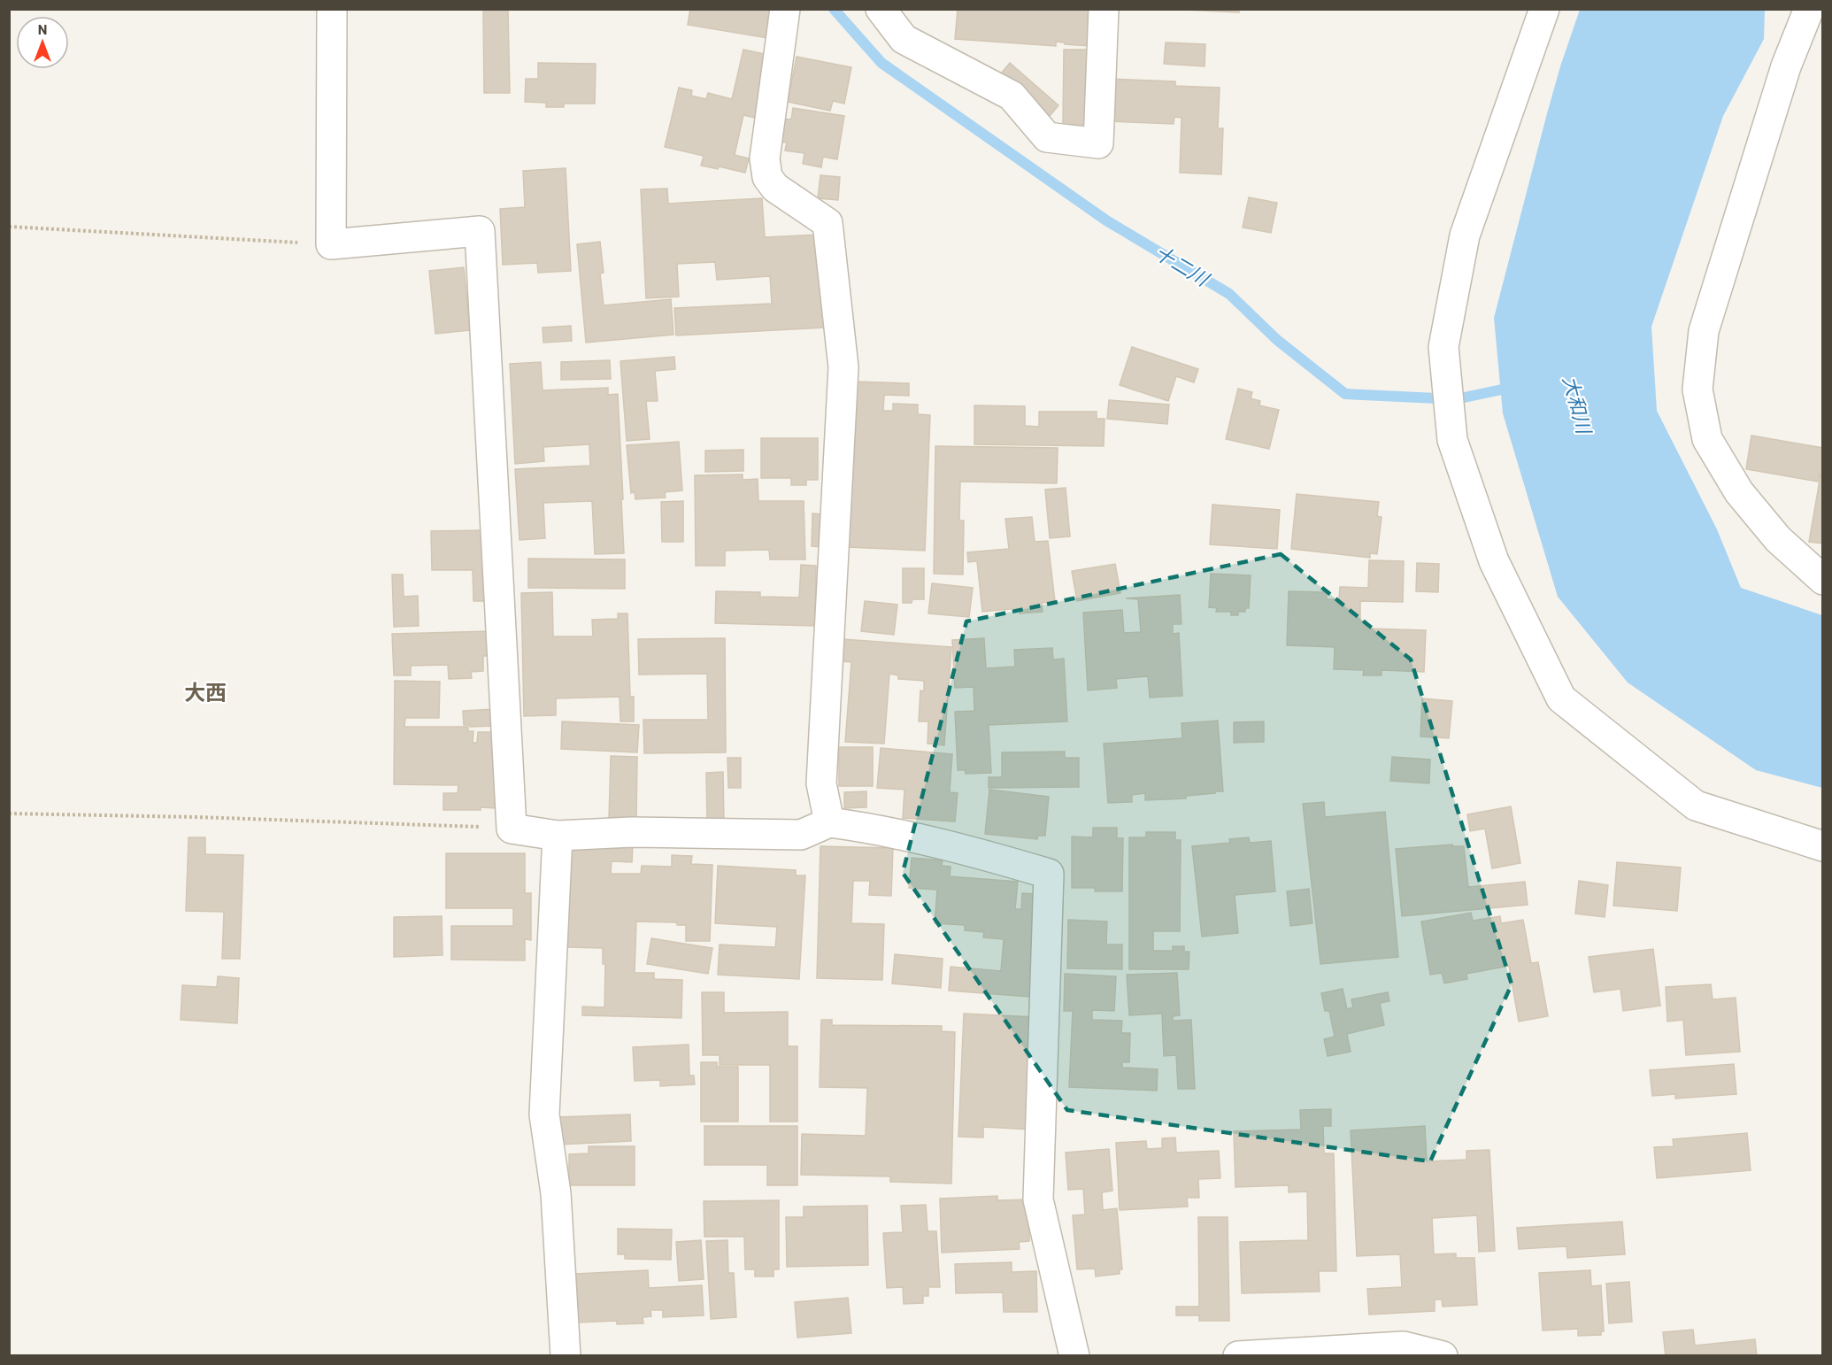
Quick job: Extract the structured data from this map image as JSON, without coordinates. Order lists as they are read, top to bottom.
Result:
{
  "districts": ["大西"],
  "water": ["十二川", "大和川"],
  "north": "top"
}
